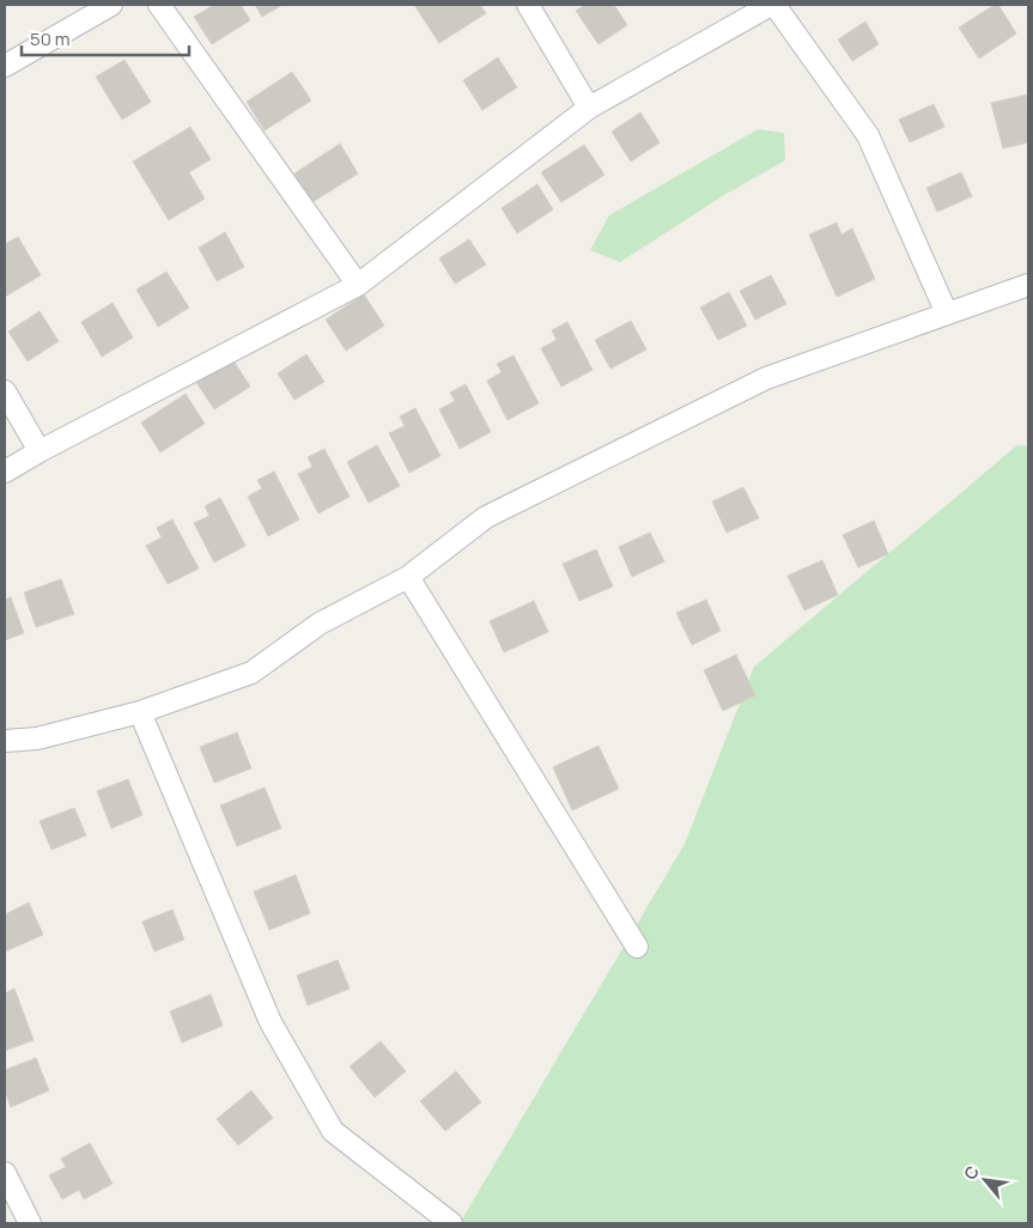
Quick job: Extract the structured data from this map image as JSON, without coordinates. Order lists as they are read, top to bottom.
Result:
{
  "scale_bar": "50 m",
  "north": "top left"
}
